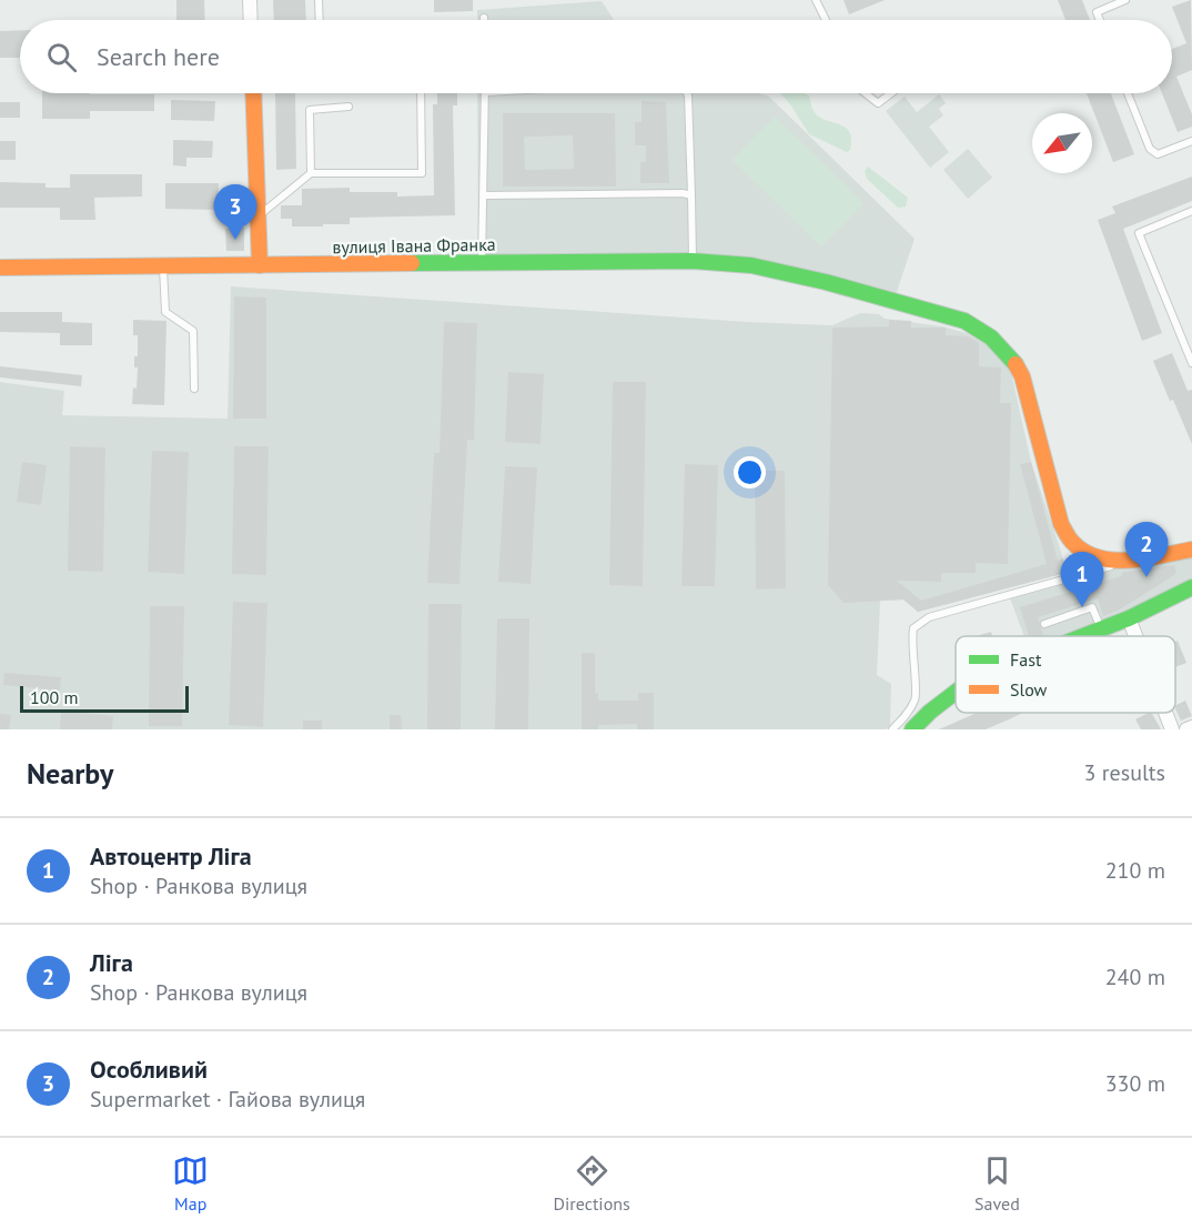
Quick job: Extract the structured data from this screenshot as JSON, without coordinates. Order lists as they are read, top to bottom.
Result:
{
  "streets": {
    "main road": ["вулиця Івана Франка"]
  },
  "legend": ["Fast", "Slow"],
  "scale_bar": "100 m",
  "north": "bottom left",
  "page": {
    "search": "Search here",
    "pins": ["3", "2", "1"],
    "scale": "100 m",
    "heading": ["Nearby", "3 results"],
    "list": [
      {
        "mark": "1",
        "name": "Автоцентр Ліга",
        "note": "Shop · Ранкова вулиця",
        "value": "210 m"
      },
      {
        "mark": "2",
        "name": "Ліга",
        "note": "Shop · Ранкова вулиця",
        "value": "240 m"
      },
      {
        "mark": "3",
        "name": "Особливий",
        "note": "Supermarket · Гайова вулиця",
        "value": "330 m"
      }
    ],
    "nav": ["Map", "Directions", "Saved"]
  }
}
